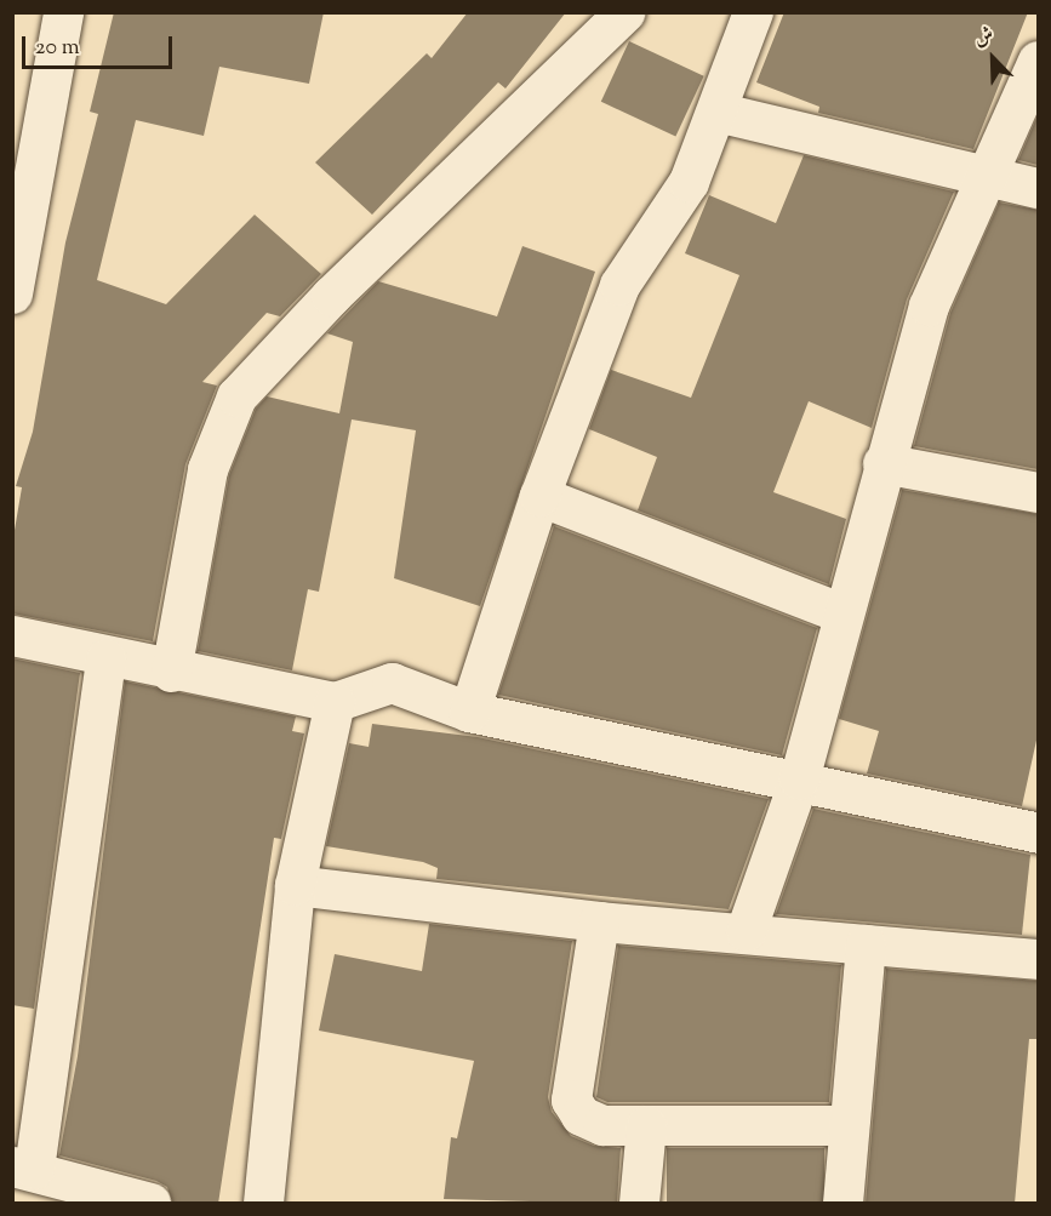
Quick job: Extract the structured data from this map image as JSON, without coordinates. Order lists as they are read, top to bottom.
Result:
{
  "scale_bar": "20 m",
  "north": "top left"
}
